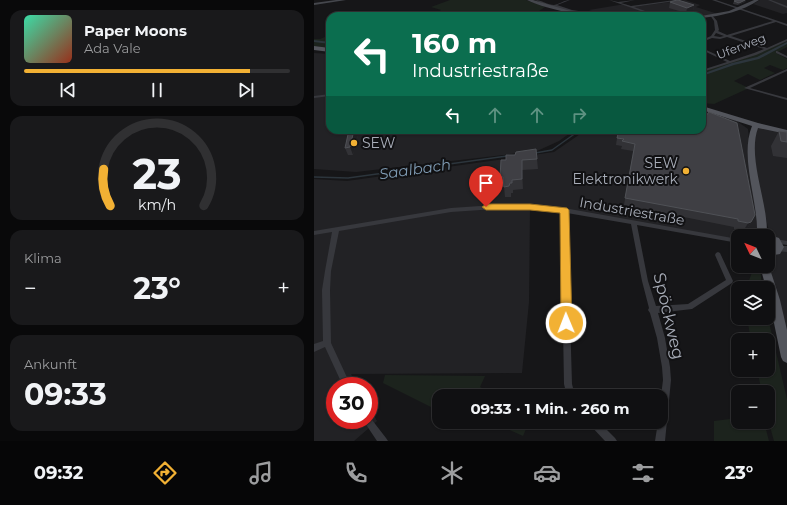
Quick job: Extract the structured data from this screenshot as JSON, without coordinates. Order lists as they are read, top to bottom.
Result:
{
  "streets": {
    "street": ["Uferweg", "Industriestraße", "Spöckweg"]
  },
  "crossings": [
    ["Industriestraße", "Spöckweg"]
  ],
  "water": ["Saalbach"],
  "places": ["SEW", "SEW Elektronikwerk"],
  "north": "top left",
  "page": {
    "turn": ["160 m", "Industriestraße"],
    "song": ["Paper Moons", "Ada Vale"],
    "map_buttons": ["+", "−"],
    "tile": [
      "Klima",
      ["Ankunft", "09:33"]
    ],
    "heat": ["−", "23°", "+"],
    "limit": "30",
    "trip": "09:33 · 1 Min. · 260 m",
    "tabs": ["09:32", "23°"],
    "gauge": ["23", "km/h"]
  }
}
